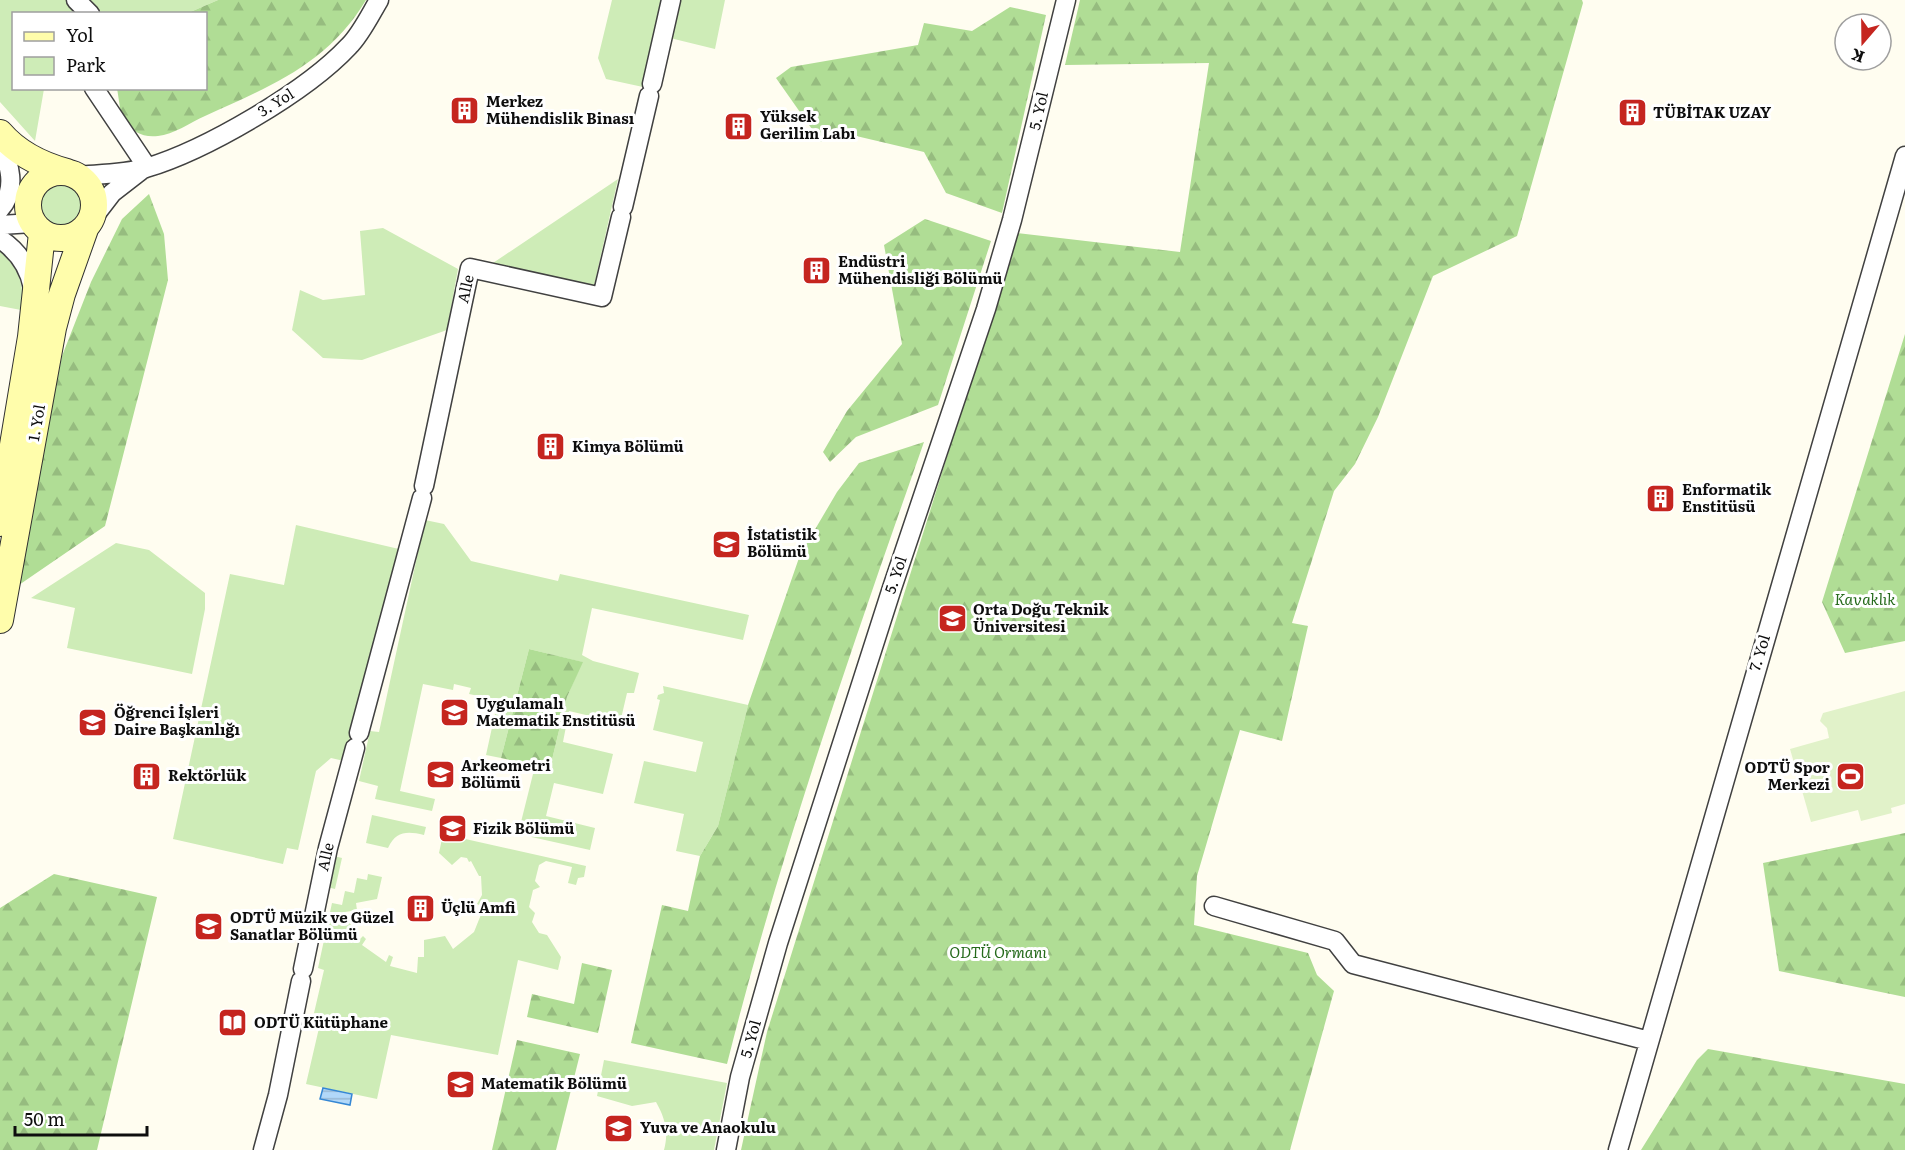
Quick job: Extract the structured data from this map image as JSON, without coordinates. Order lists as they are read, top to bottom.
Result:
{
  "streets": {
    "main road": ["1. Yol"],
    "street": [
      "3. Yol",
      "5. Yol",
      "Alle",
      "7. Yol"
    ]
  },
  "crossings": [
    ["3. Yol", "1. Yol"]
  ],
  "parks": ["Kavaklık", "ODTÜ Ormanı"],
  "places": {
    "building": [
      "Merkez Mühendislik Binası",
      "TÜBİTAK UZAY",
      "Yüksek Gerilim Labı",
      "Endüstri Mühendisliği Bölümü",
      "Kimya Bölümü",
      "Enformatik Enstitüsü",
      "Rektörlük",
      "Üçlü Amfi"
    ],
    "school or university": [
      "İstatistik Bölümü",
      "Orta Doğu Teknik Üniversitesi",
      "Uygulamalı Matematik Enstitüsü",
      "Öğrenci İşleri Daire Başkanlığı",
      "Arkeometri Bölümü",
      "Fizik Bölümü",
      "ODTÜ Müzik ve Güzel Sanatlar Bölümü",
      "Matematik Bölümü",
      "Yuva ve Anaokulu"
    ],
    "sports": ["ODTÜ Spor Merkezi"],
    "library": ["ODTÜ Kütüphane"]
  },
  "legend": ["Yol", "Park"],
  "scale_bar": "50 m",
  "north": "bottom"
}
